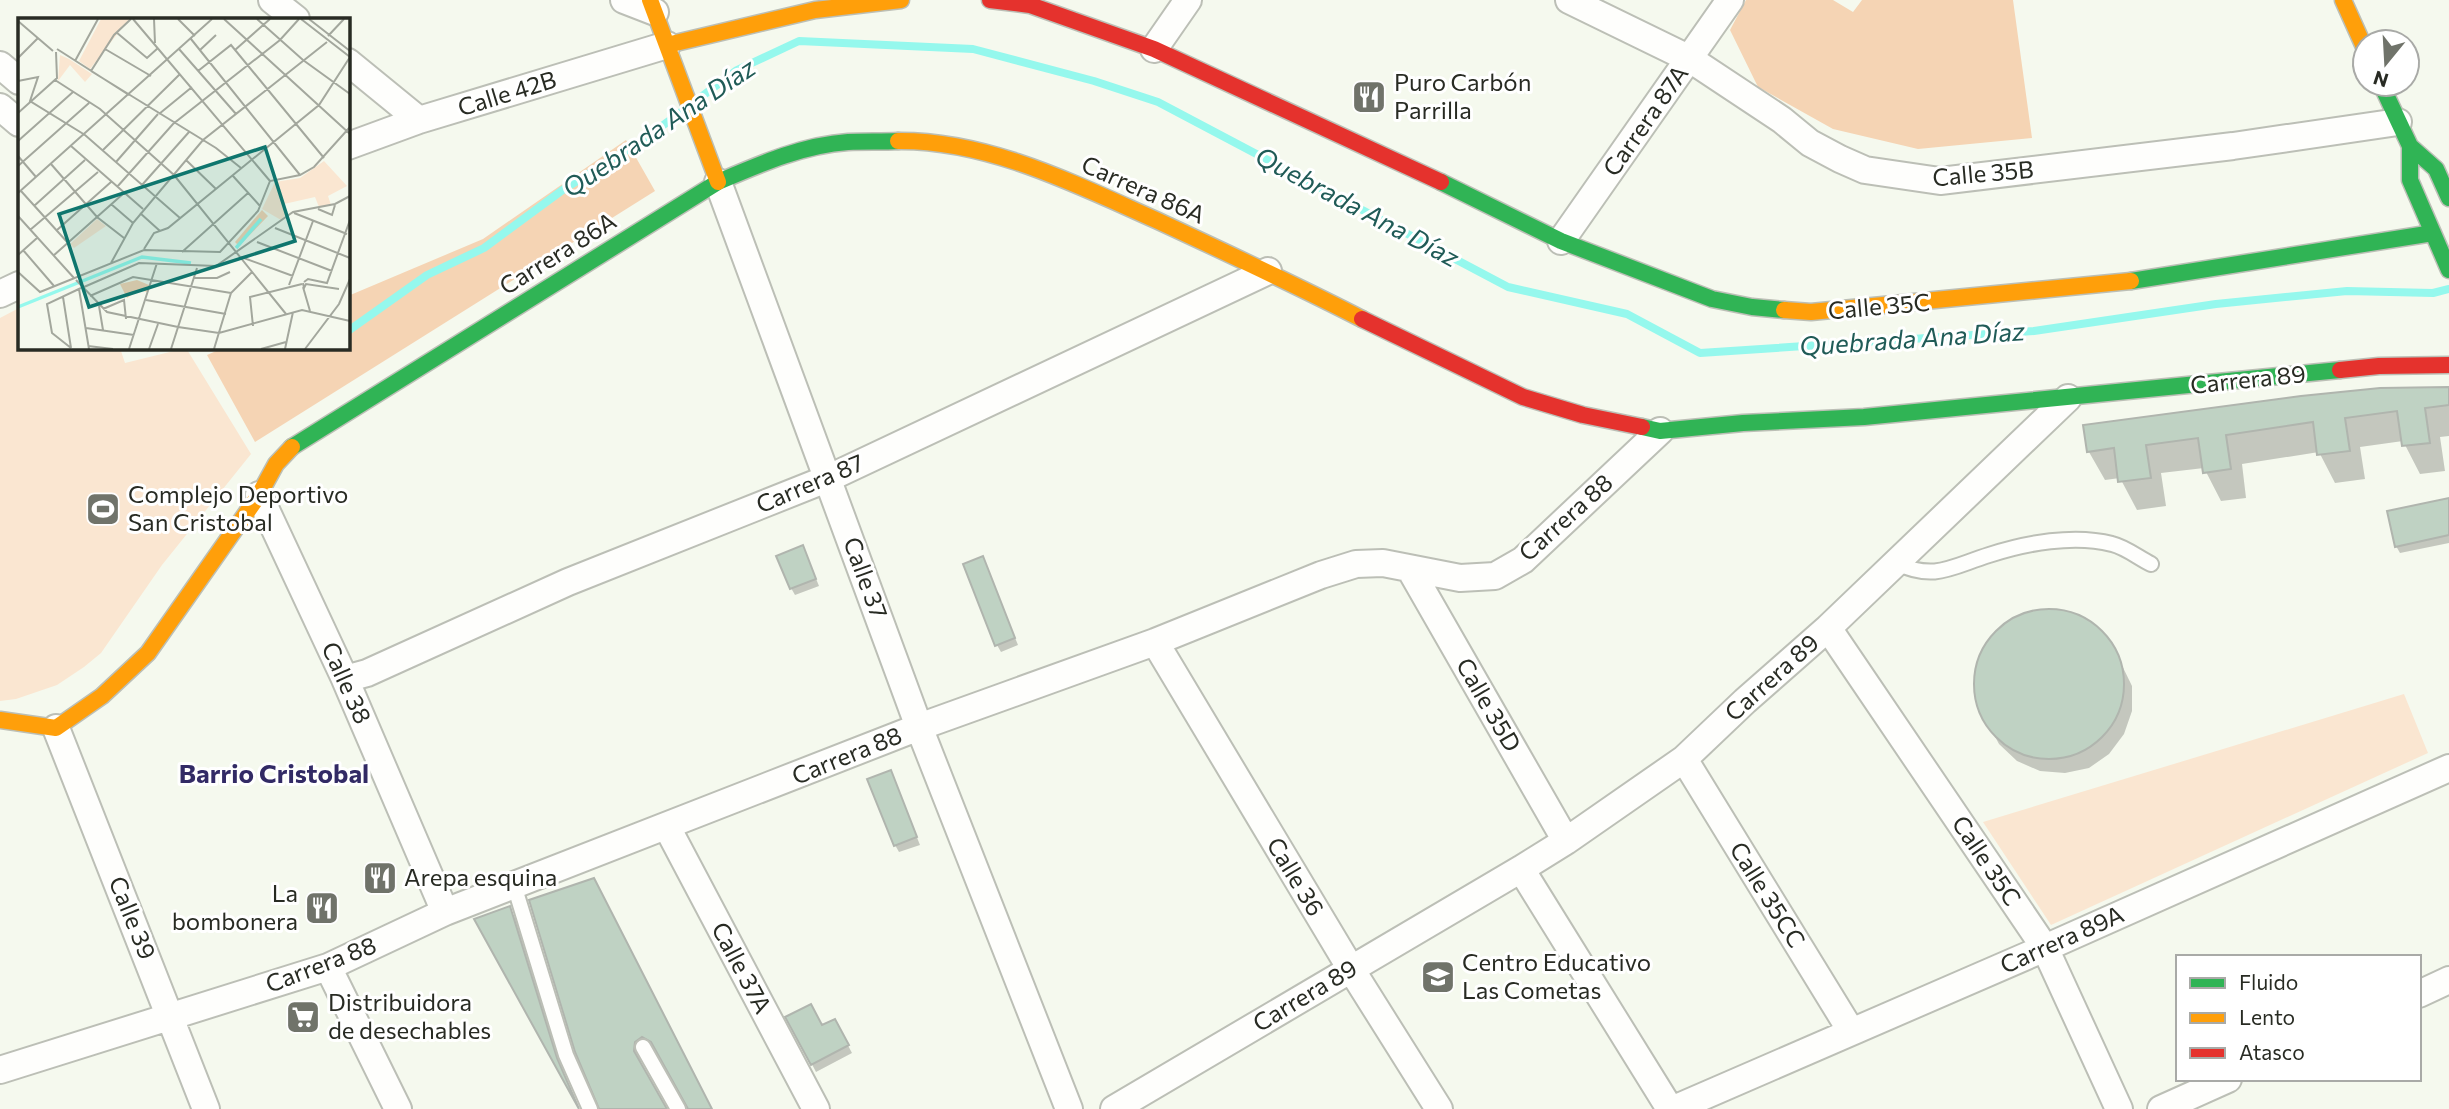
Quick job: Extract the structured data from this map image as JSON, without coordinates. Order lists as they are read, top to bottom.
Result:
{
  "streets": {
    "street": [
      "Calle 42B",
      "Carrera 87A",
      "Calle 35B",
      "Carrera 86A",
      "Calle 35C",
      "Carrera 89",
      "Carrera 87",
      "Carrera 88",
      "Calle 37",
      "Calle 38",
      "Calle 35D",
      "Calle 36",
      "Calle 35CC",
      "Calle 39",
      "Carrera 89A",
      "Calle 37A"
    ]
  },
  "crossings": [
    ["Calle 42B", "Calle 37"],
    ["Carrera 87A", "Calle 35B"],
    ["Carrera 87A", "Calle 35C"],
    ["Carrera 86A", "Carrera 87"],
    ["Carrera 86A", "Calle 37"],
    ["Carrera 86A", "Calle 38"],
    ["Carrera 86A", "Calle 39"],
    ["Calle 35C", "Carrera 89"],
    ["Calle 35C", "Carrera 89A"],
    ["Carrera 89", "Calle 35D"],
    ["Carrera 89", "Calle 36"],
    ["Carrera 89", "Calle 35CC"],
    ["Carrera 87", "Calle 37"],
    ["Carrera 87", "Calle 38"],
    ["Carrera 88", "Calle 37"],
    ["Carrera 88", "Calle 38"],
    ["Carrera 88", "Calle 35D"],
    ["Carrera 88", "Calle 36"],
    ["Carrera 88", "Calle 39"],
    ["Carrera 88", "Calle 37A"],
    ["Calle 35CC", "Carrera 89A"]
  ],
  "districts": ["Barrio Cristobal"],
  "water": ["Quebrada Ana Díaz"],
  "places": {
    "restaurant": ["Puro Carbón Parrilla", "Arepa esquina", "La bombonera"],
    "sports": ["Complejo Deportivo San Cristobal"],
    "school or university": ["Centro Educativo Las Cometas"],
    "supermarket": ["Distribuidora de desechables"]
  },
  "legend": ["Fluido", "Lento", "Atasco"],
  "north": "bottom"
}
